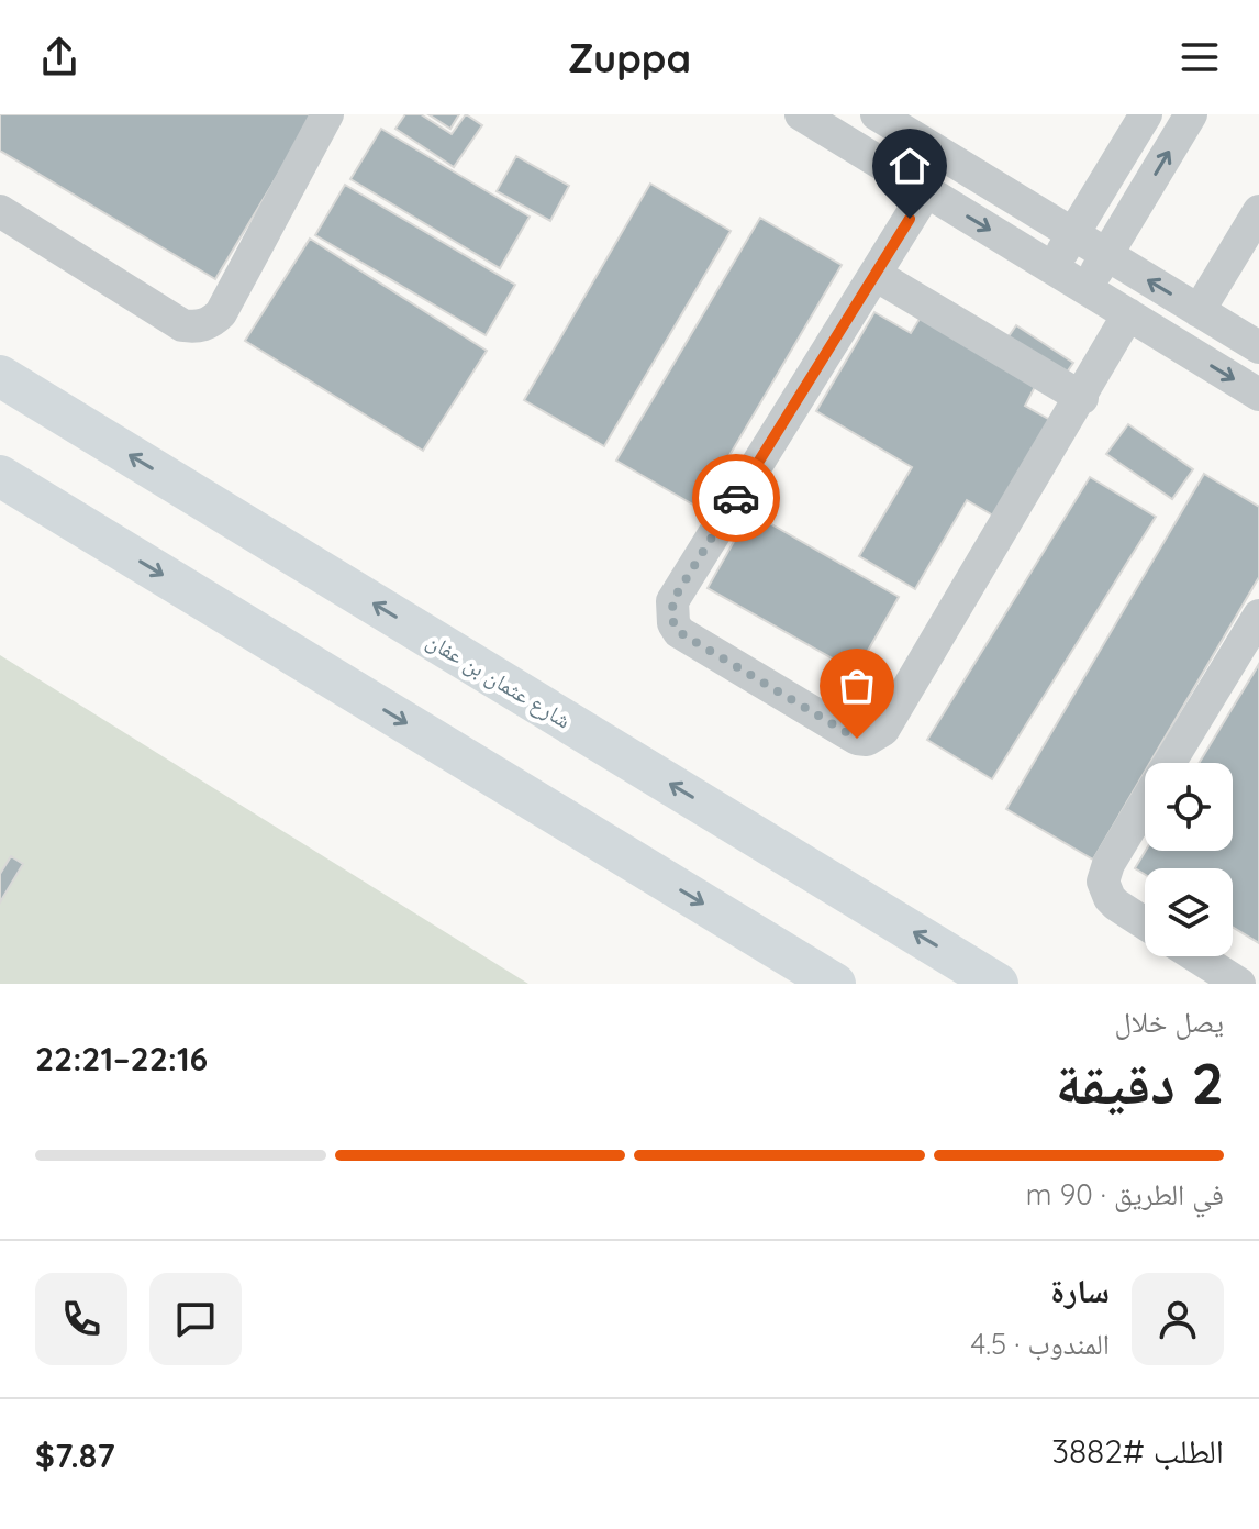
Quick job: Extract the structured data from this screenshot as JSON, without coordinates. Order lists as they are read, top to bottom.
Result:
{
  "streets": {
    "main road": ["شارع عثمان بن عفان"]
  },
  "page": {
    "header": "Zuppa",
    "heading": ["2 دقيقة", "يصل خلال", "22:16–22:21"],
    "panel": [
      "سارة",
      "المندوب · 4.5",
      "الطلب #3882",
      "$7.87"
    ],
    "bar": "في الطريق · 90 m"
  }
}
